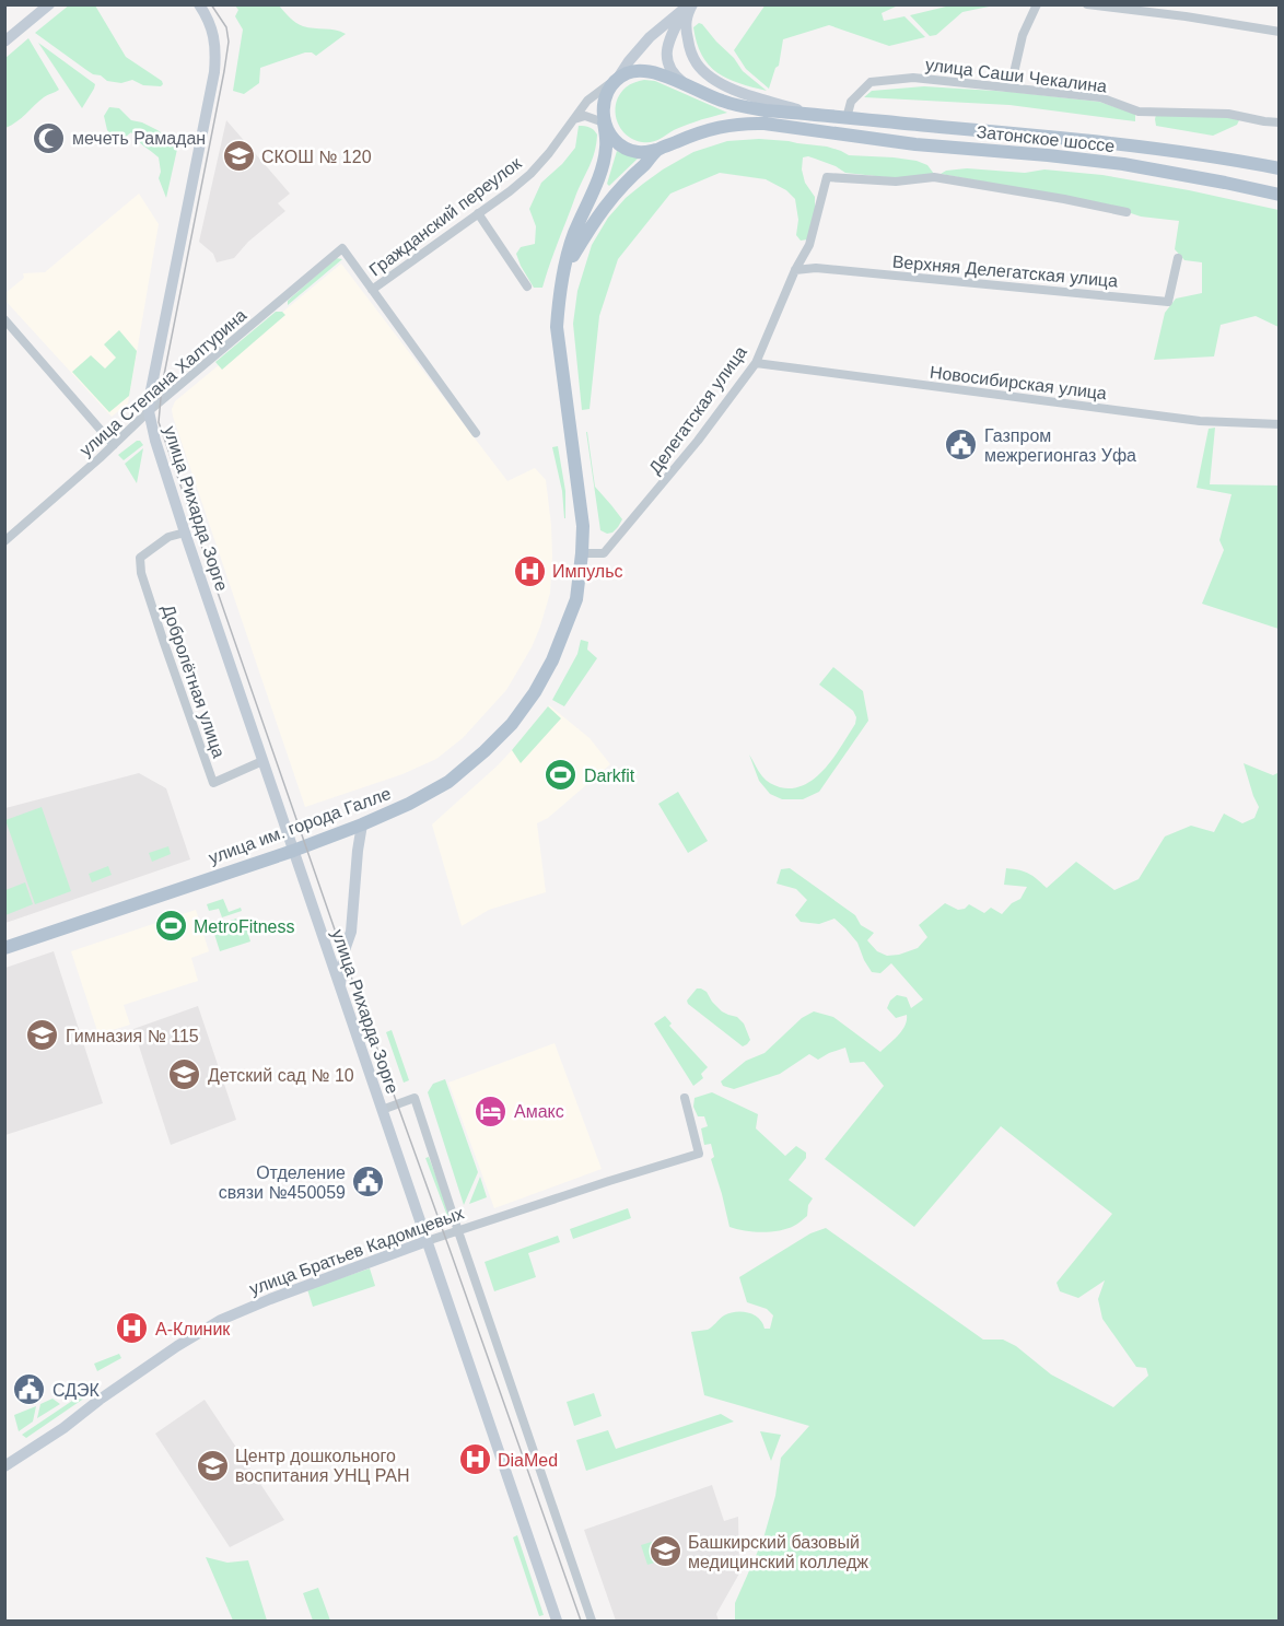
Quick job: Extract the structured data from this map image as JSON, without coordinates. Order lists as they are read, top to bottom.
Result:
{
  "streets": {
    "main road": [
      "Затонское шоссе",
      "улица Рихарда Зорге",
      "улица им. города Галле",
      "улица Братьев Кадомцевых"
    ],
    "street": [
      "улица Саши Чекалина",
      "Гражданский переулок",
      "Верхняя Делегатская улица",
      "улица Степана Халтурина",
      "Новосибирская улица",
      "Делегатская улица",
      "Добролётная улица"
    ]
  },
  "crossings": [
    ["улица Саши Чекалина", "Затонское шоссе"],
    ["Затонское шоссе", "Гражданский переулок"],
    ["Затонское шоссе", "улица им. города Галле"],
    ["Гражданский переулок", "улица Степана Халтурина"],
    ["Гражданский переулок", "улица им. города Галле"],
    ["Верхняя Делегатская улица", "Делегатская улица"],
    ["улица Степана Халтурина", "улица Рихарда Зорге"],
    ["Новосибирская улица", "Делегатская улица"],
    ["Делегатская улица", "улица им. города Галле"],
    ["улица Рихарда Зорге", "Добролётная улица"],
    ["улица Рихарда Зорге", "улица им. города Галле"],
    ["улица Рихарда Зорге", "улица Братьев Кадомцевых"]
  ],
  "places": {
    "mosque": ["мечеть Рамадан"],
    "school or university": [
      "СКОШ № 120",
      "Гимназия № 115",
      "Детский сад № 10",
      "Центр дошкольного воспитания УНЦ РАН",
      "Башкирский базовый медицинский колледж"
    ],
    "public building": ["Газпром межрегионгаз Уфа", "Отделение связи №450059", "СДЭК"],
    "hospital": ["Импульс", "А-Клиник", "DiaMed"],
    "sports": ["Darkfit", "MetroFitness"],
    "hotel": ["Амакс"]
  }
}
